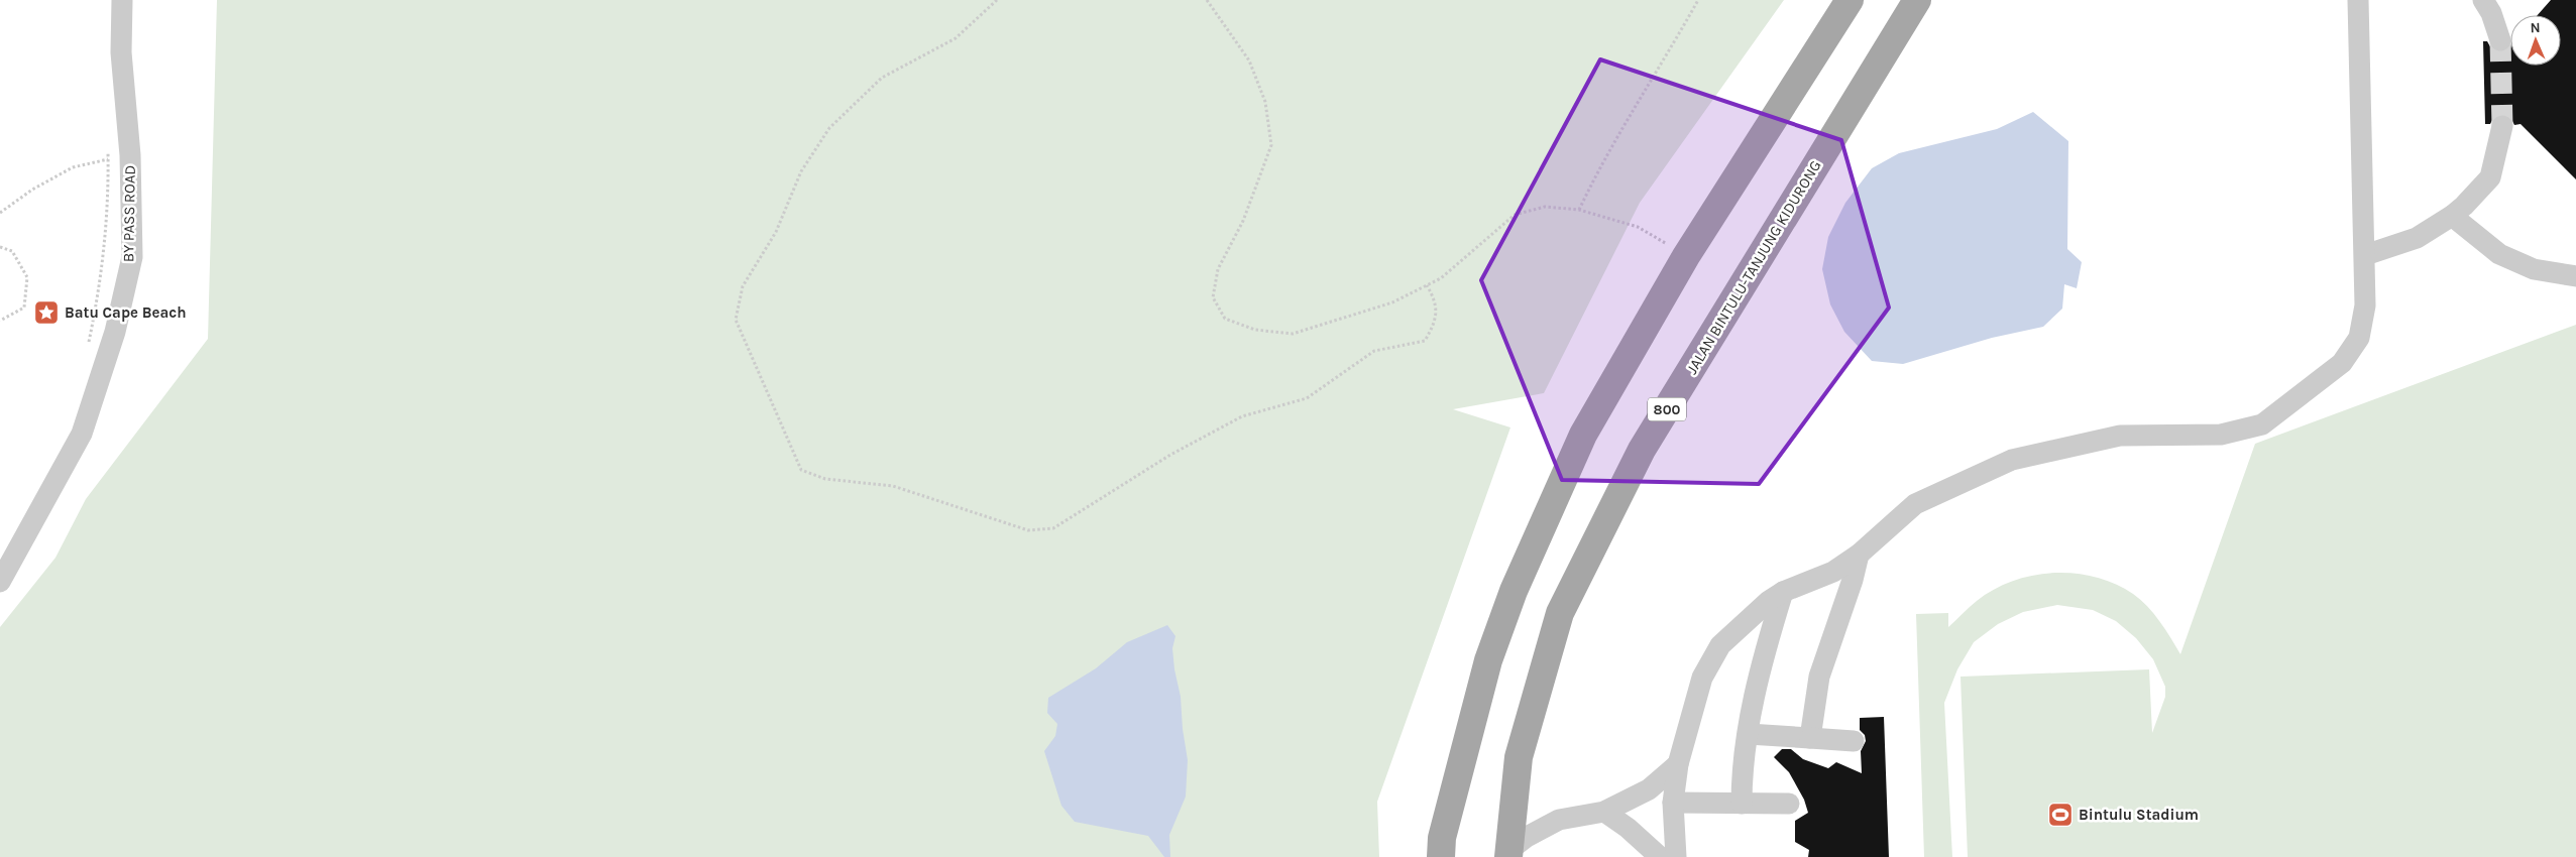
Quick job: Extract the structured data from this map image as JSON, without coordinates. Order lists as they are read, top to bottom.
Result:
{
  "streets": {
    "main road": ["JALAN BINTULU-TANJUNG KIDURONG", "800"],
    "street": ["BY PASS ROAD"]
  },
  "places": {
    "place": ["Batu Cape Beach"],
    "sports": ["Bintulu Stadium"]
  },
  "north": "top"
}
